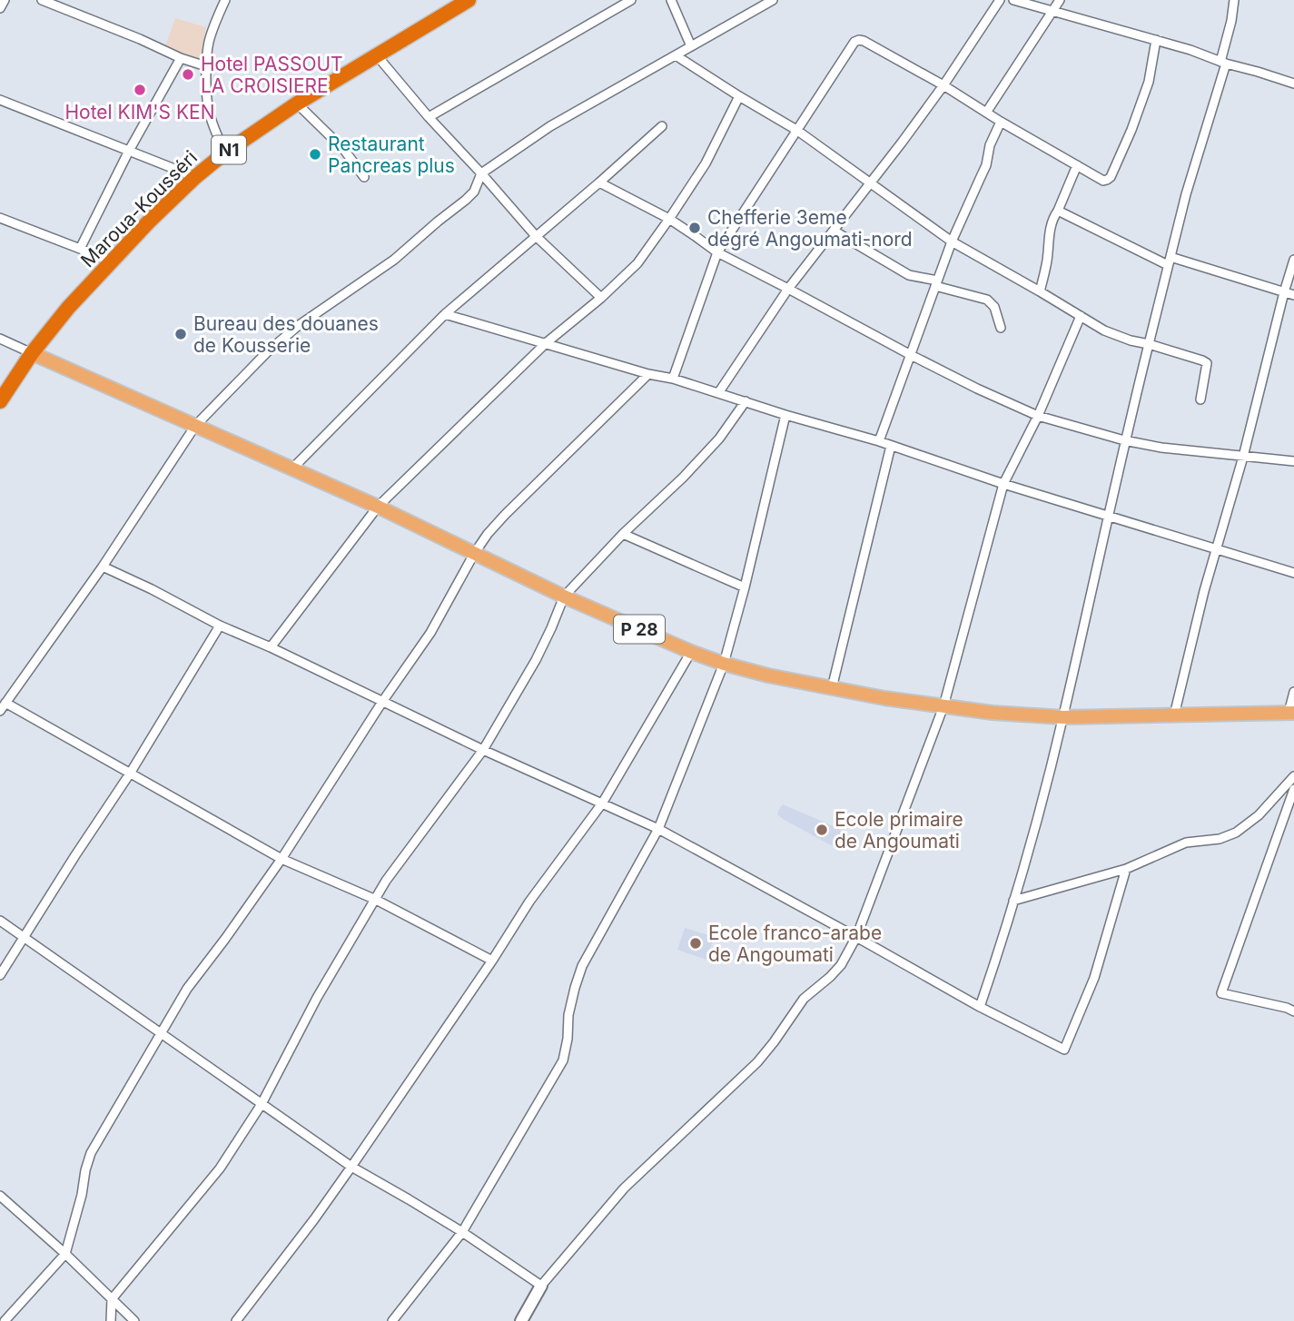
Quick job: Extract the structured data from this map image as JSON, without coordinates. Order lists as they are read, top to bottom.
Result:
{
  "streets": {
    "highway": ["N1", "Maroua-Kousséri"],
    "main road": ["P 28"]
  },
  "crossings": [
    ["Maroua-Kousséri", "P 28"]
  ],
  "places": [
    "Hotel PASSOUT LA CROISIERE",
    "Hotel KIM'S KEN",
    "Restaurant Pancreas plus",
    "Chefferie 3eme dégré Angoumati-nord",
    "Bureau des douanes de Kousserie",
    "Ecole primaire de Angoumati",
    "Ecole franco-arabe de Angoumati"
  ]
}
